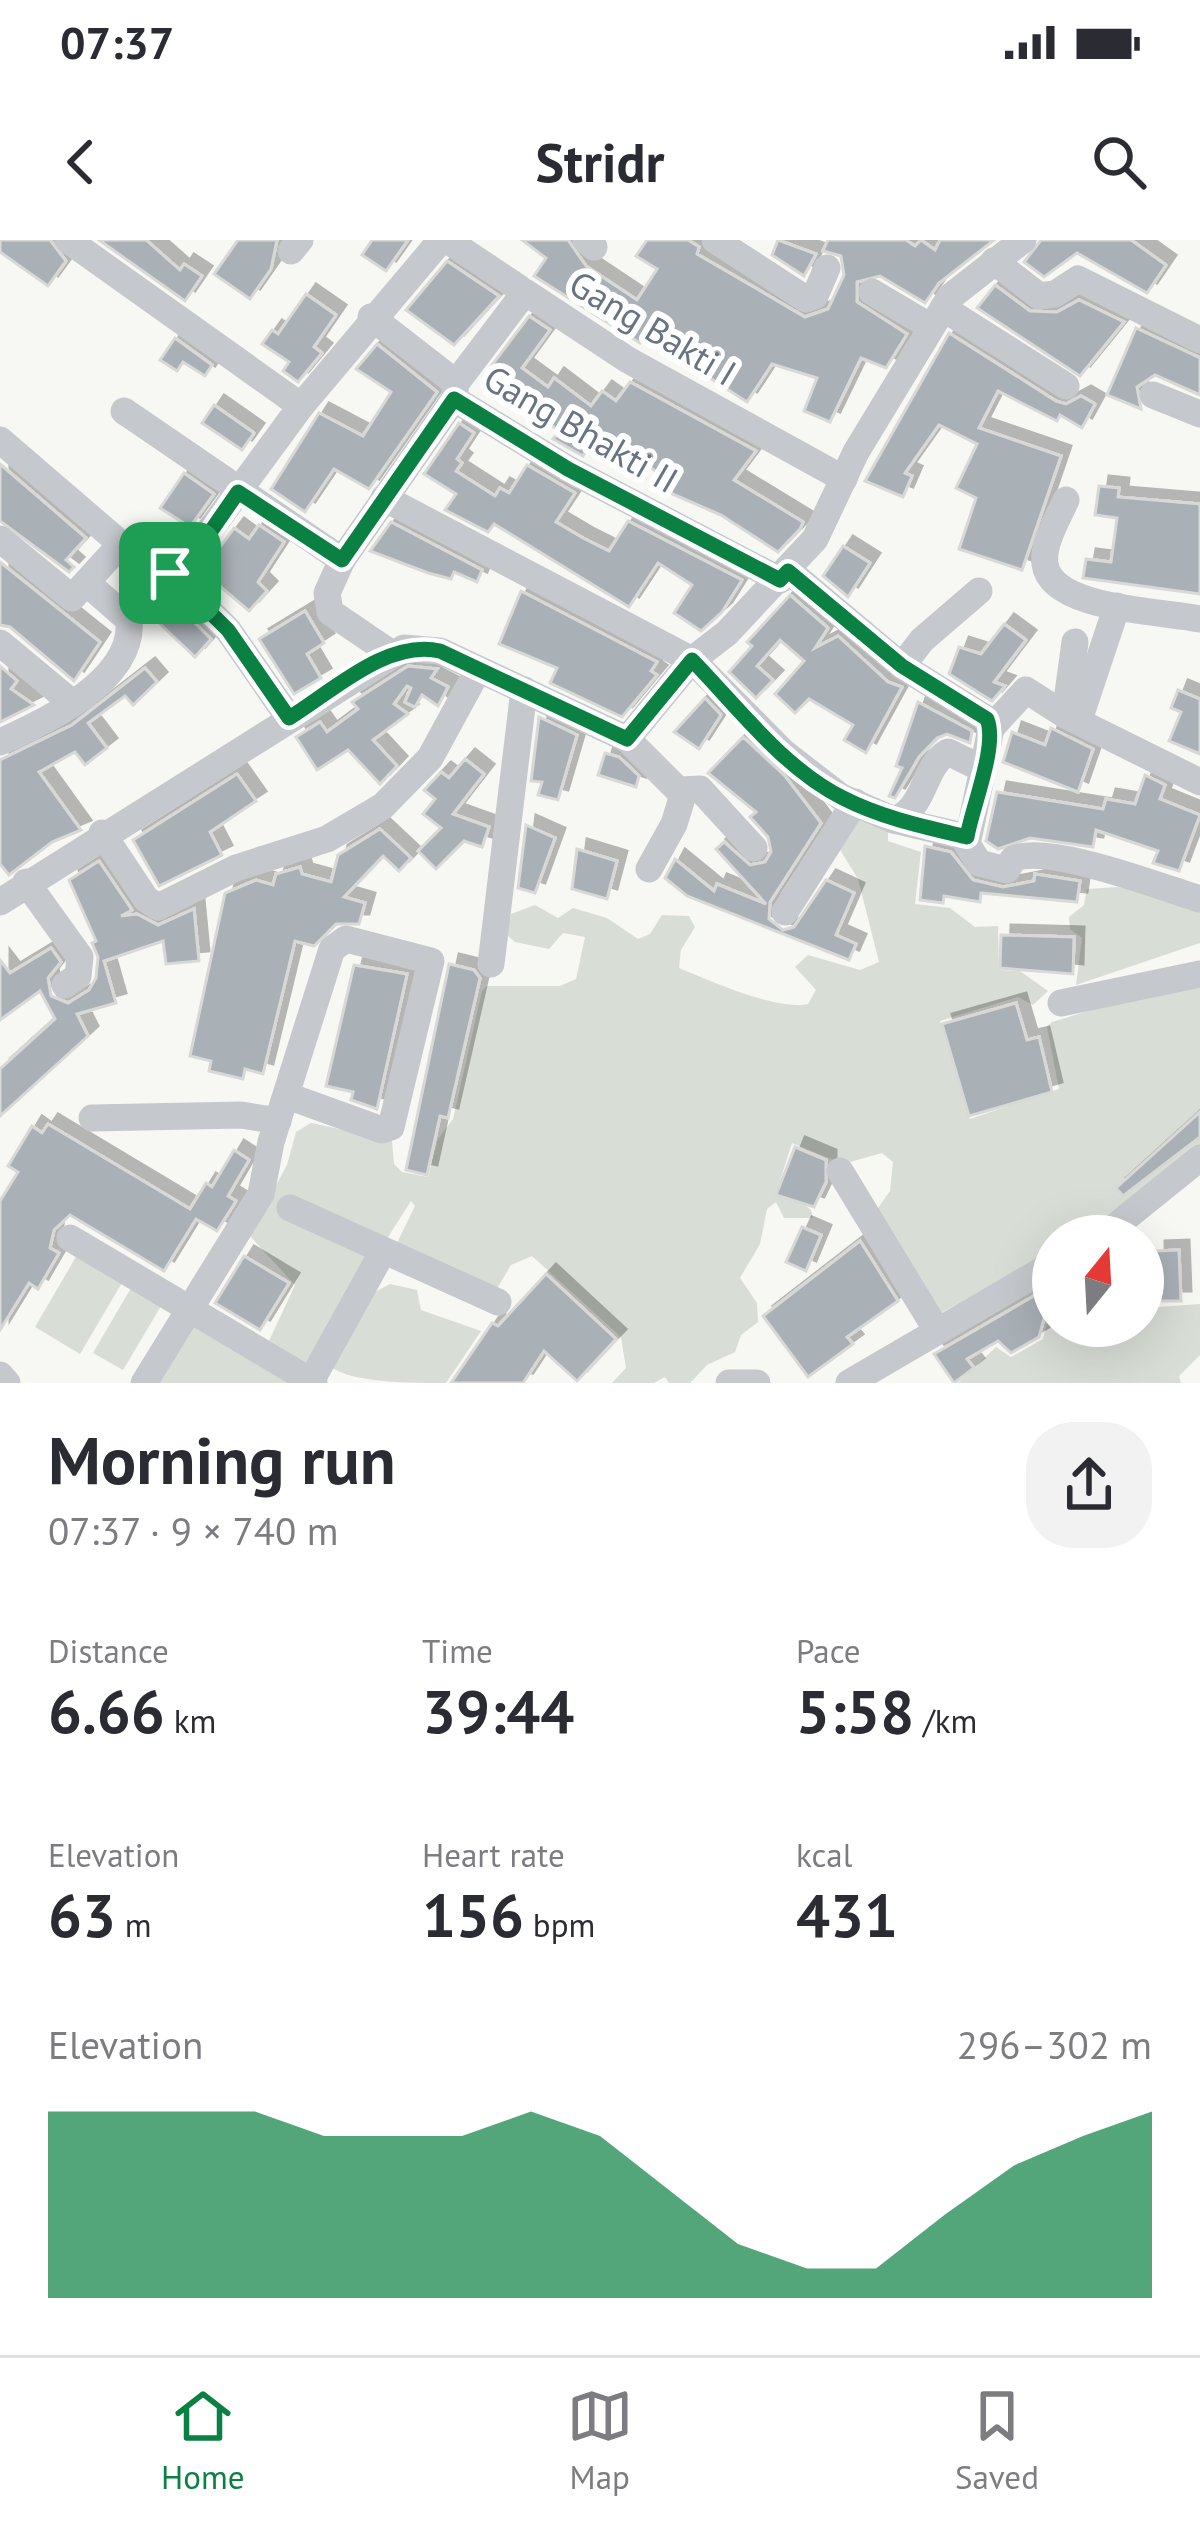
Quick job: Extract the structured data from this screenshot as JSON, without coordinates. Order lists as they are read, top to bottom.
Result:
{
  "streets": {
    "street": ["Gang Bakti I", "Gang Bhakti II"]
  },
  "crossings": [
    ["Gang Bakti I", "Gang Bhakti II"]
  ],
  "north": "top",
  "page": {
    "status": "07:37",
    "header": "Stridr",
    "heading": ["Morning run", "07:37 · 9 × 740 m"],
    "stats": [
      ["Distance", "6.66 km"],
      ["Time", "39:44"],
      ["Pace", "5:58 /km"],
      ["Elevation", "63 m"],
      ["Heart rate", "156 bpm"],
      ["kcal", "431"]
    ],
    "chart": ["Elevation", "296–302 m"],
    "tabs": ["Home", "Map", "Saved"]
  }
}
